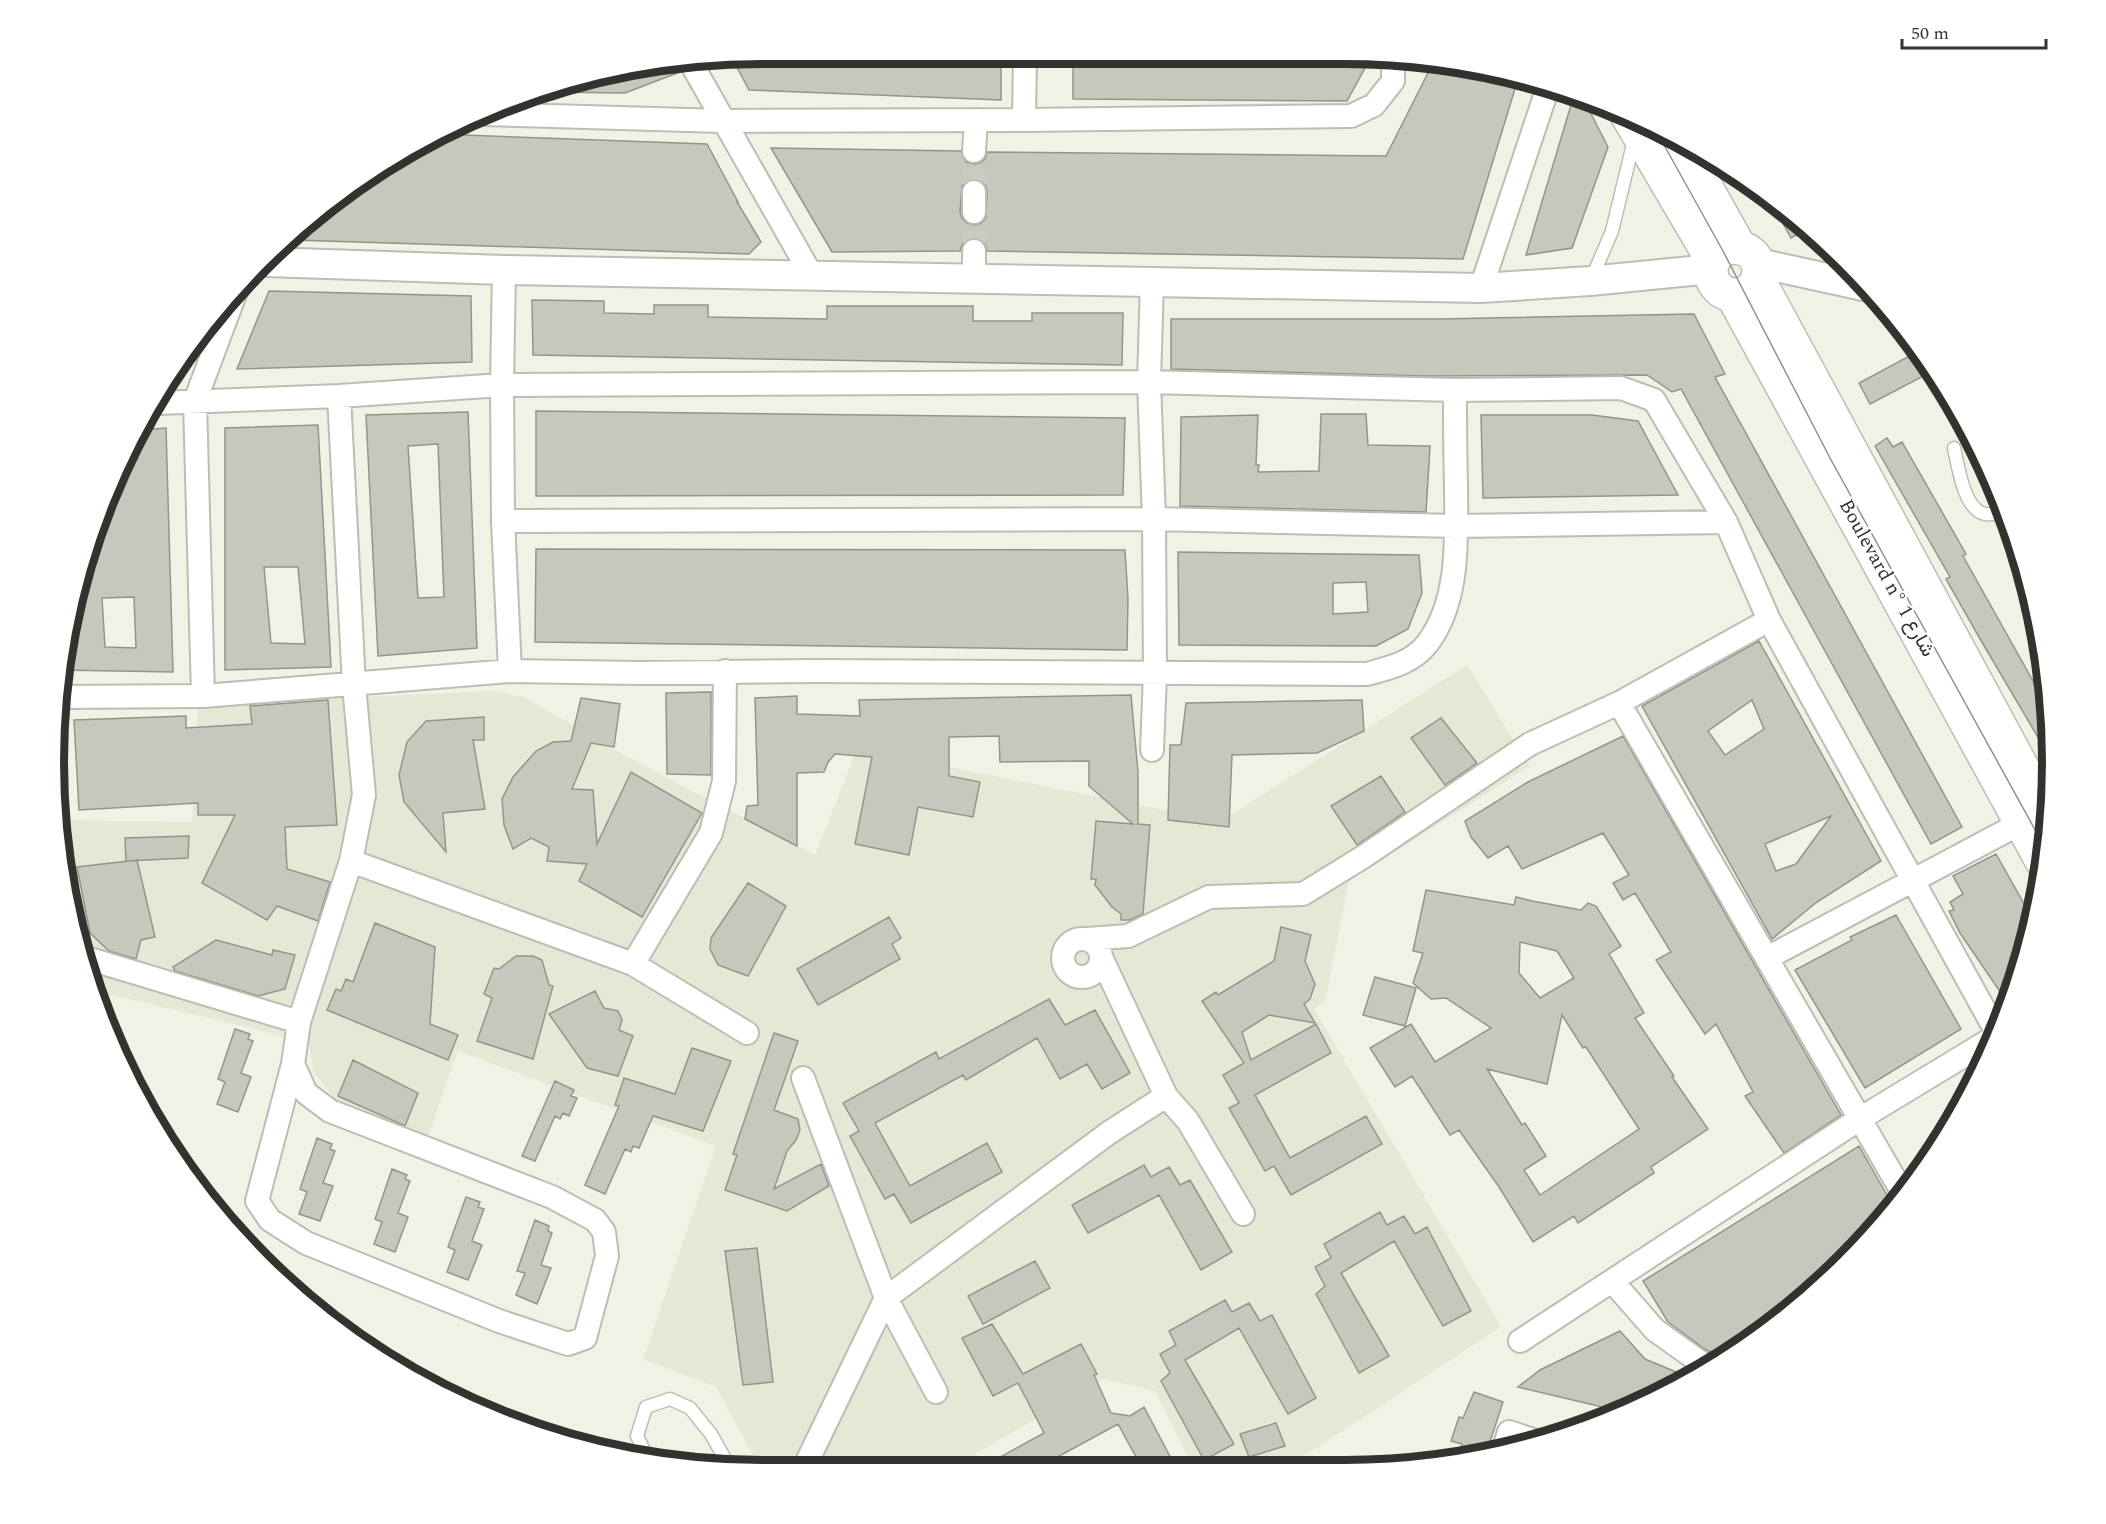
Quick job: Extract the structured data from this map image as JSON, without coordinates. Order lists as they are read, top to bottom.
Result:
{
  "streets": {
    "main road": ["Boulevard n° شارع 1"]
  },
  "scale_bar": "50 m"
}
